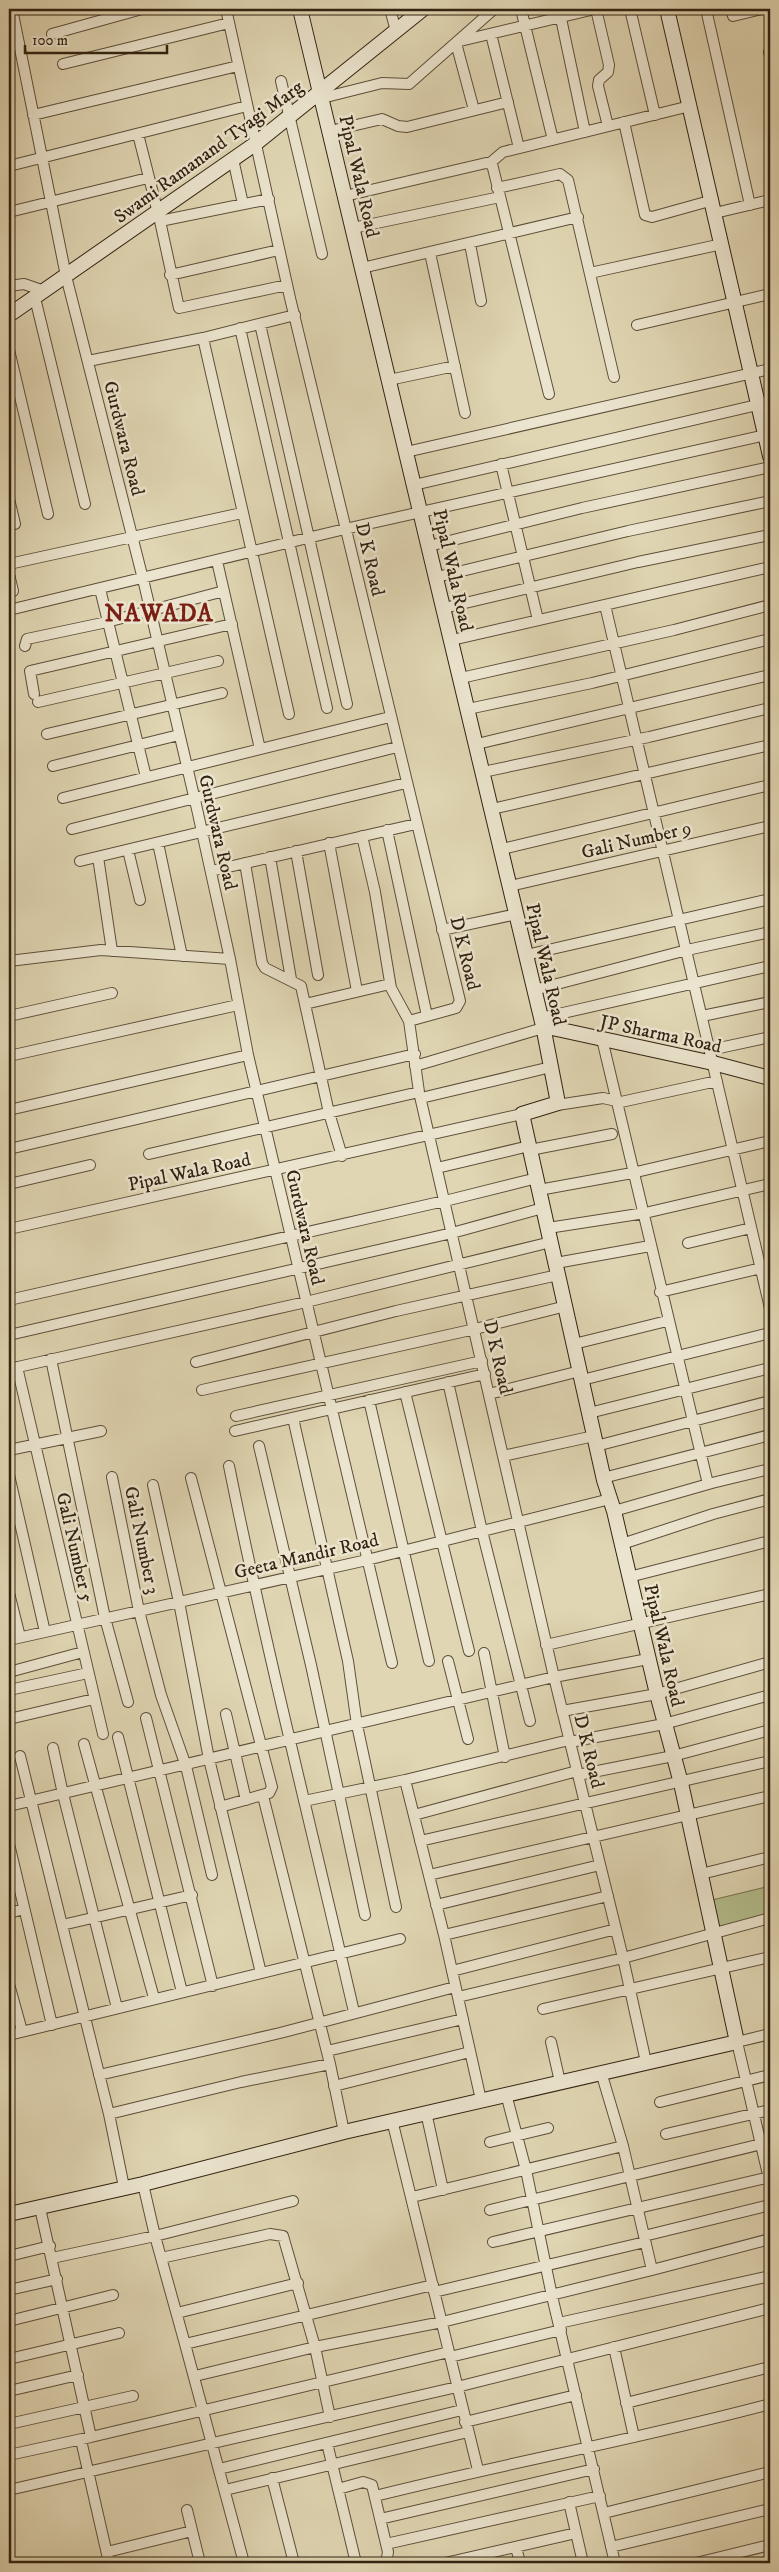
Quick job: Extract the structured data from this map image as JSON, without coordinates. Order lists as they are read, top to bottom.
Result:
{
  "streets": {
    "street": [
      "Swami Ramanand Tyagi Marg",
      "Pipal Wala Road",
      "Gurdwara Road",
      "D K Road",
      "Gali Number 9",
      "JP Sharma Road",
      "Gali Number 3",
      "Gali Number 5",
      "Geeta Mandir Road"
    ]
  },
  "crossings": [
    ["Swami Ramanand Tyagi Marg", "Pipal Wala Road"],
    ["Swami Ramanand Tyagi Marg", "Gurdwara Road"],
    ["Swami Ramanand Tyagi Marg", "D K Road"],
    ["Pipal Wala Road", "Gurdwara Road"],
    ["Pipal Wala Road", "D K Road"],
    ["Pipal Wala Road", "Gali Number 9"],
    ["Pipal Wala Road", "JP Sharma Road"],
    ["Pipal Wala Road", "Geeta Mandir Road"],
    ["Gurdwara Road", "Geeta Mandir Road"],
    ["D K Road", "Geeta Mandir Road"],
    ["Gali Number 3", "Geeta Mandir Road"],
    ["Gali Number 5", "Geeta Mandir Road"]
  ],
  "districts": ["NAWADA"],
  "scale_bar": "100 m"
}
